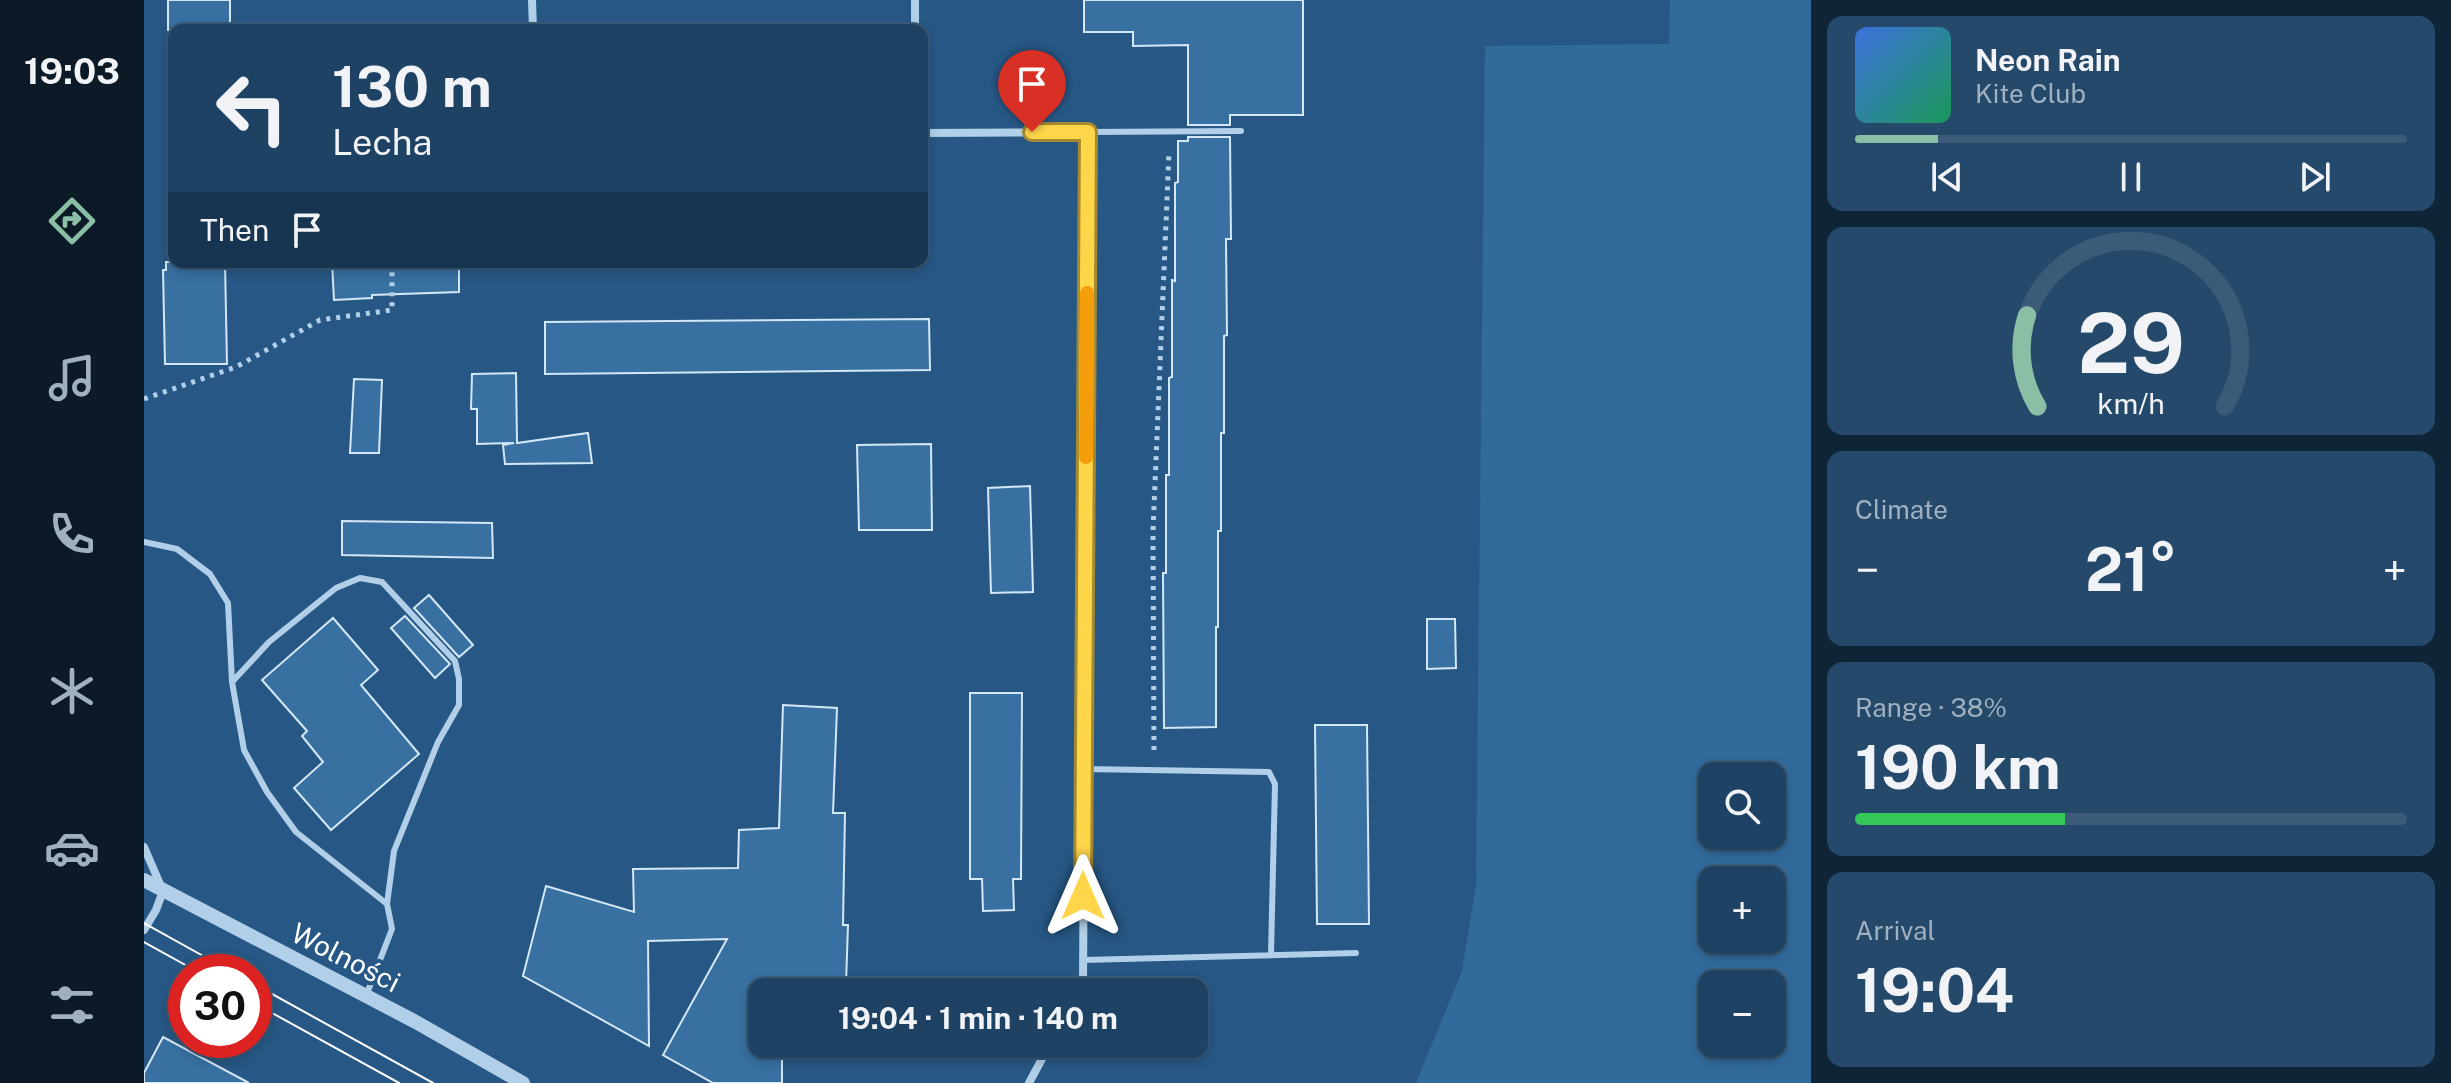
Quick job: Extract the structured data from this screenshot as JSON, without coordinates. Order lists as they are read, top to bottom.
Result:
{
  "streets": {
    "street": ["Wolności"]
  },
  "page": {
    "tabs": "19:03",
    "turn": ["130 m", "Lecha"],
    "song": ["Neon Rain", "Kite Club"],
    "then": "Then",
    "tile": [
      "Climate",
      ["Range · 38%", "190 km"],
      ["Arrival", "19:04"]
    ],
    "heat": ["−", "21°", "+"],
    "map_buttons": ["+", "−"],
    "limit": "30",
    "trip": "19:04 · 1 min · 140 m",
    "gauge": ["29", "km/h"]
  }
}
